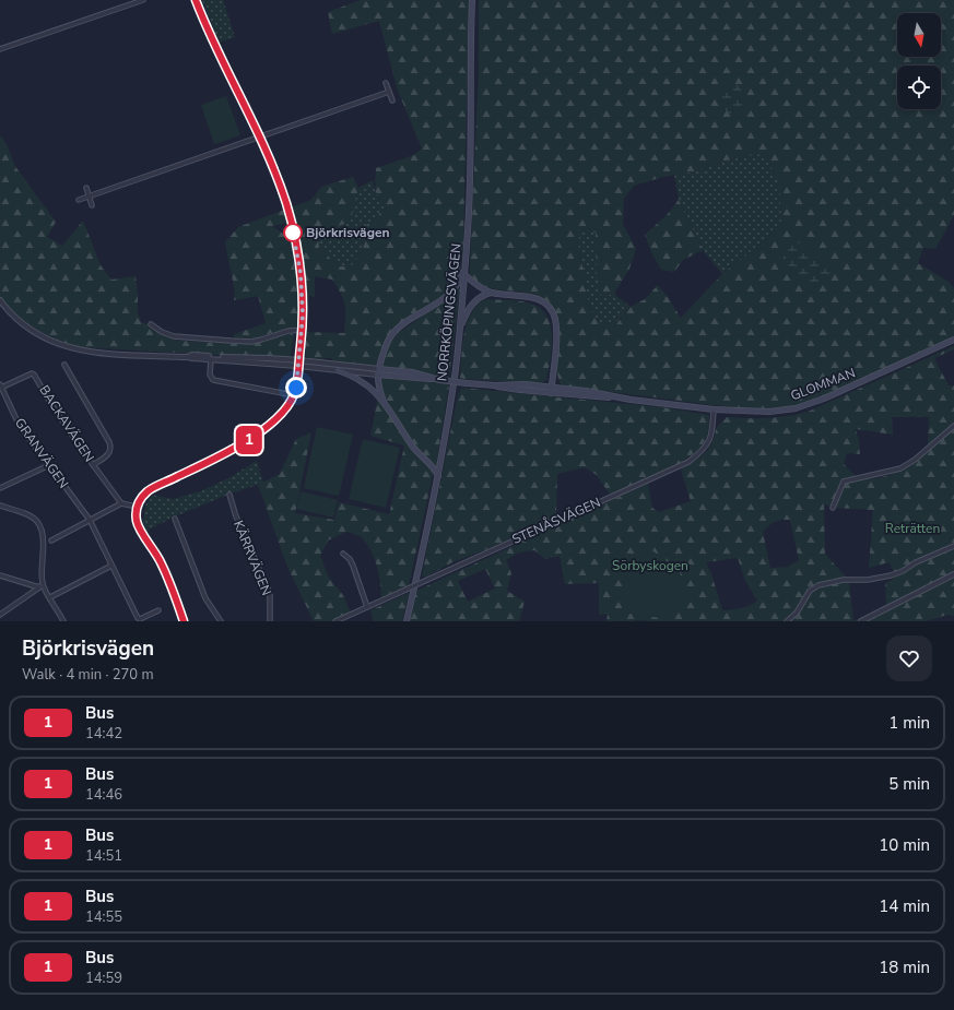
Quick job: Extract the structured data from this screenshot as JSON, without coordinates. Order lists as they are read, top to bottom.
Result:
{
  "streets": {
    "main road": ["NORRKÖPINGSVÄGEN", "GLOMMAN"],
    "street": [
      "BACKAVÄGEN",
      "GRANVÄGEN",
      "STENÅSVÄGEN",
      "KÄRRVÄGEN"
    ]
  },
  "crossings": [
    ["GLOMMAN", "STENÅSVÄGEN"],
    ["BACKAVÄGEN", "GRANVÄGEN"]
  ],
  "parks": ["Reträtten", "Sörbyskogen"],
  "places": ["Björkrisvägen"],
  "lines": ["bus line 1"],
  "north": "bottom",
  "page": {
    "on_map": "1",
    "heading": ["Björkrisvägen", "Walk · 4 min · 270 m"],
    "list": [
      {
        "mark": "1",
        "name": "Bus",
        "note": "14:42",
        "value": "1 min"
      },
      {
        "mark": "1",
        "name": "Bus",
        "note": "14:46",
        "value": "5 min"
      },
      {
        "mark": "1",
        "name": "Bus",
        "note": "14:51",
        "value": "10 min"
      },
      {
        "mark": "1",
        "name": "Bus",
        "note": "14:55",
        "value": "14 min"
      },
      {
        "mark": "1",
        "name": "Bus",
        "note": "14:59",
        "value": "18 min"
      }
    ]
  }
}
